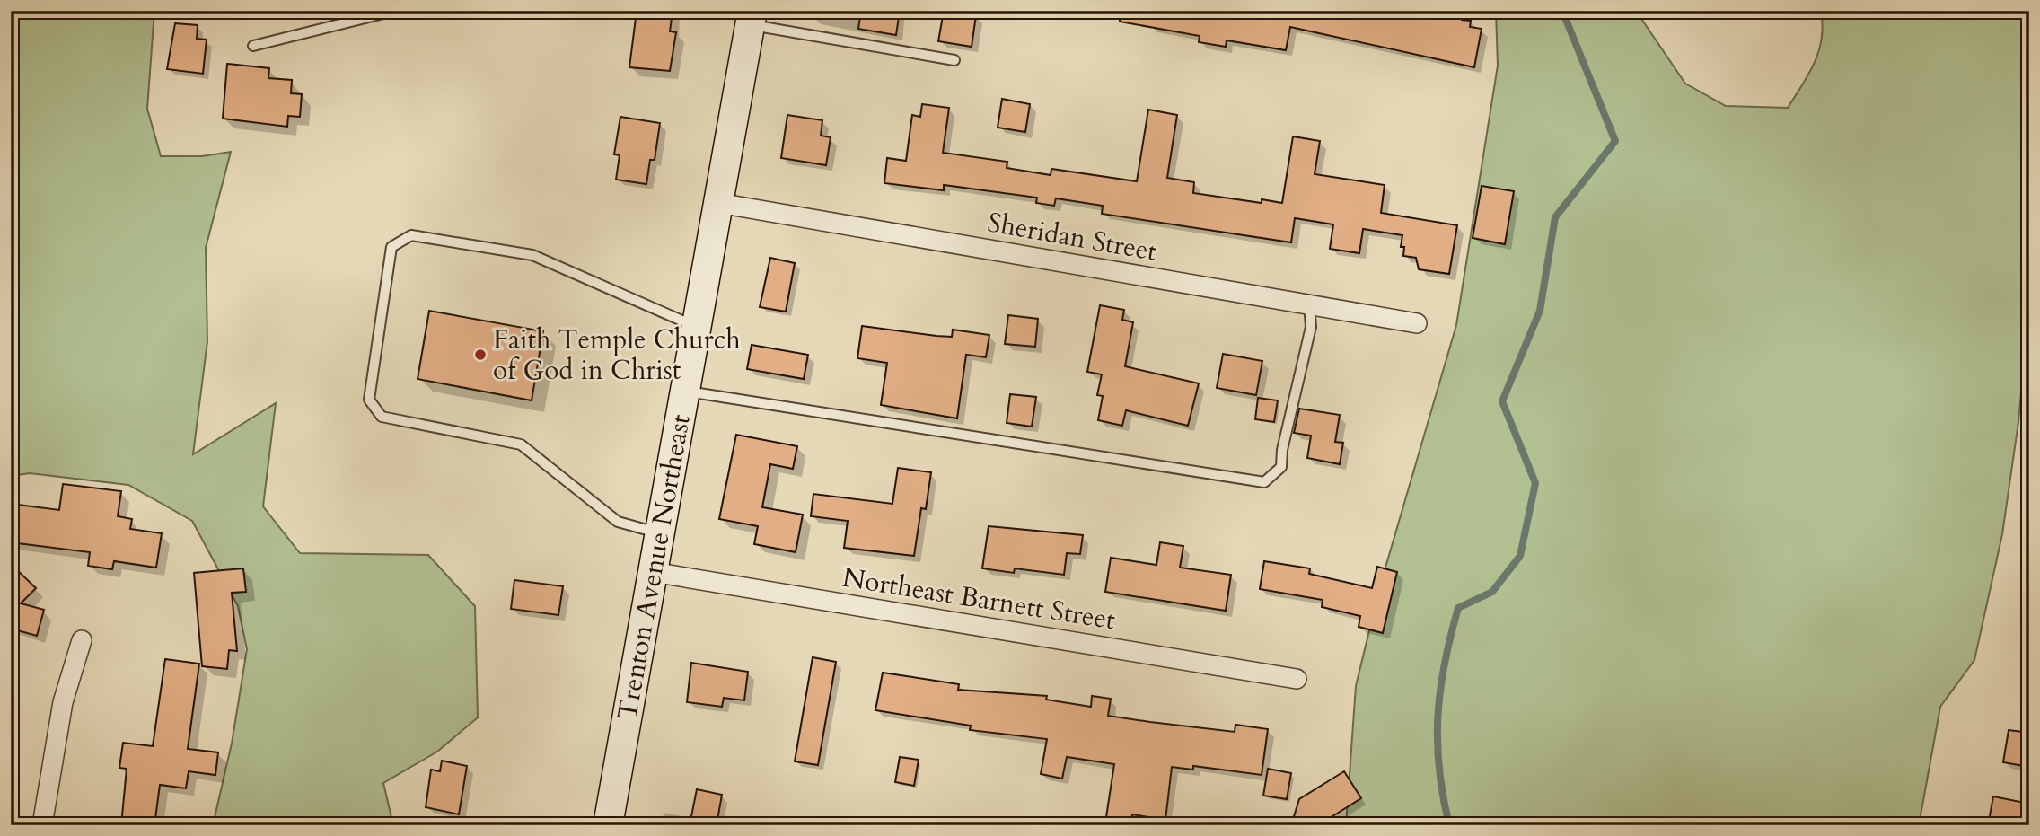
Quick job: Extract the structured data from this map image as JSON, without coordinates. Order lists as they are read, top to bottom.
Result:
{
  "streets": {
    "main road": ["Trenton Avenue Northeast"],
    "street": ["Sheridan Street", "Northeast Barnett Street"]
  },
  "crossings": [
    ["Sheridan Street", "Trenton Avenue Northeast"],
    ["Trenton Avenue Northeast", "Northeast Barnett Street"]
  ],
  "places": ["Faith Temple Church of God in Christ"]
}
